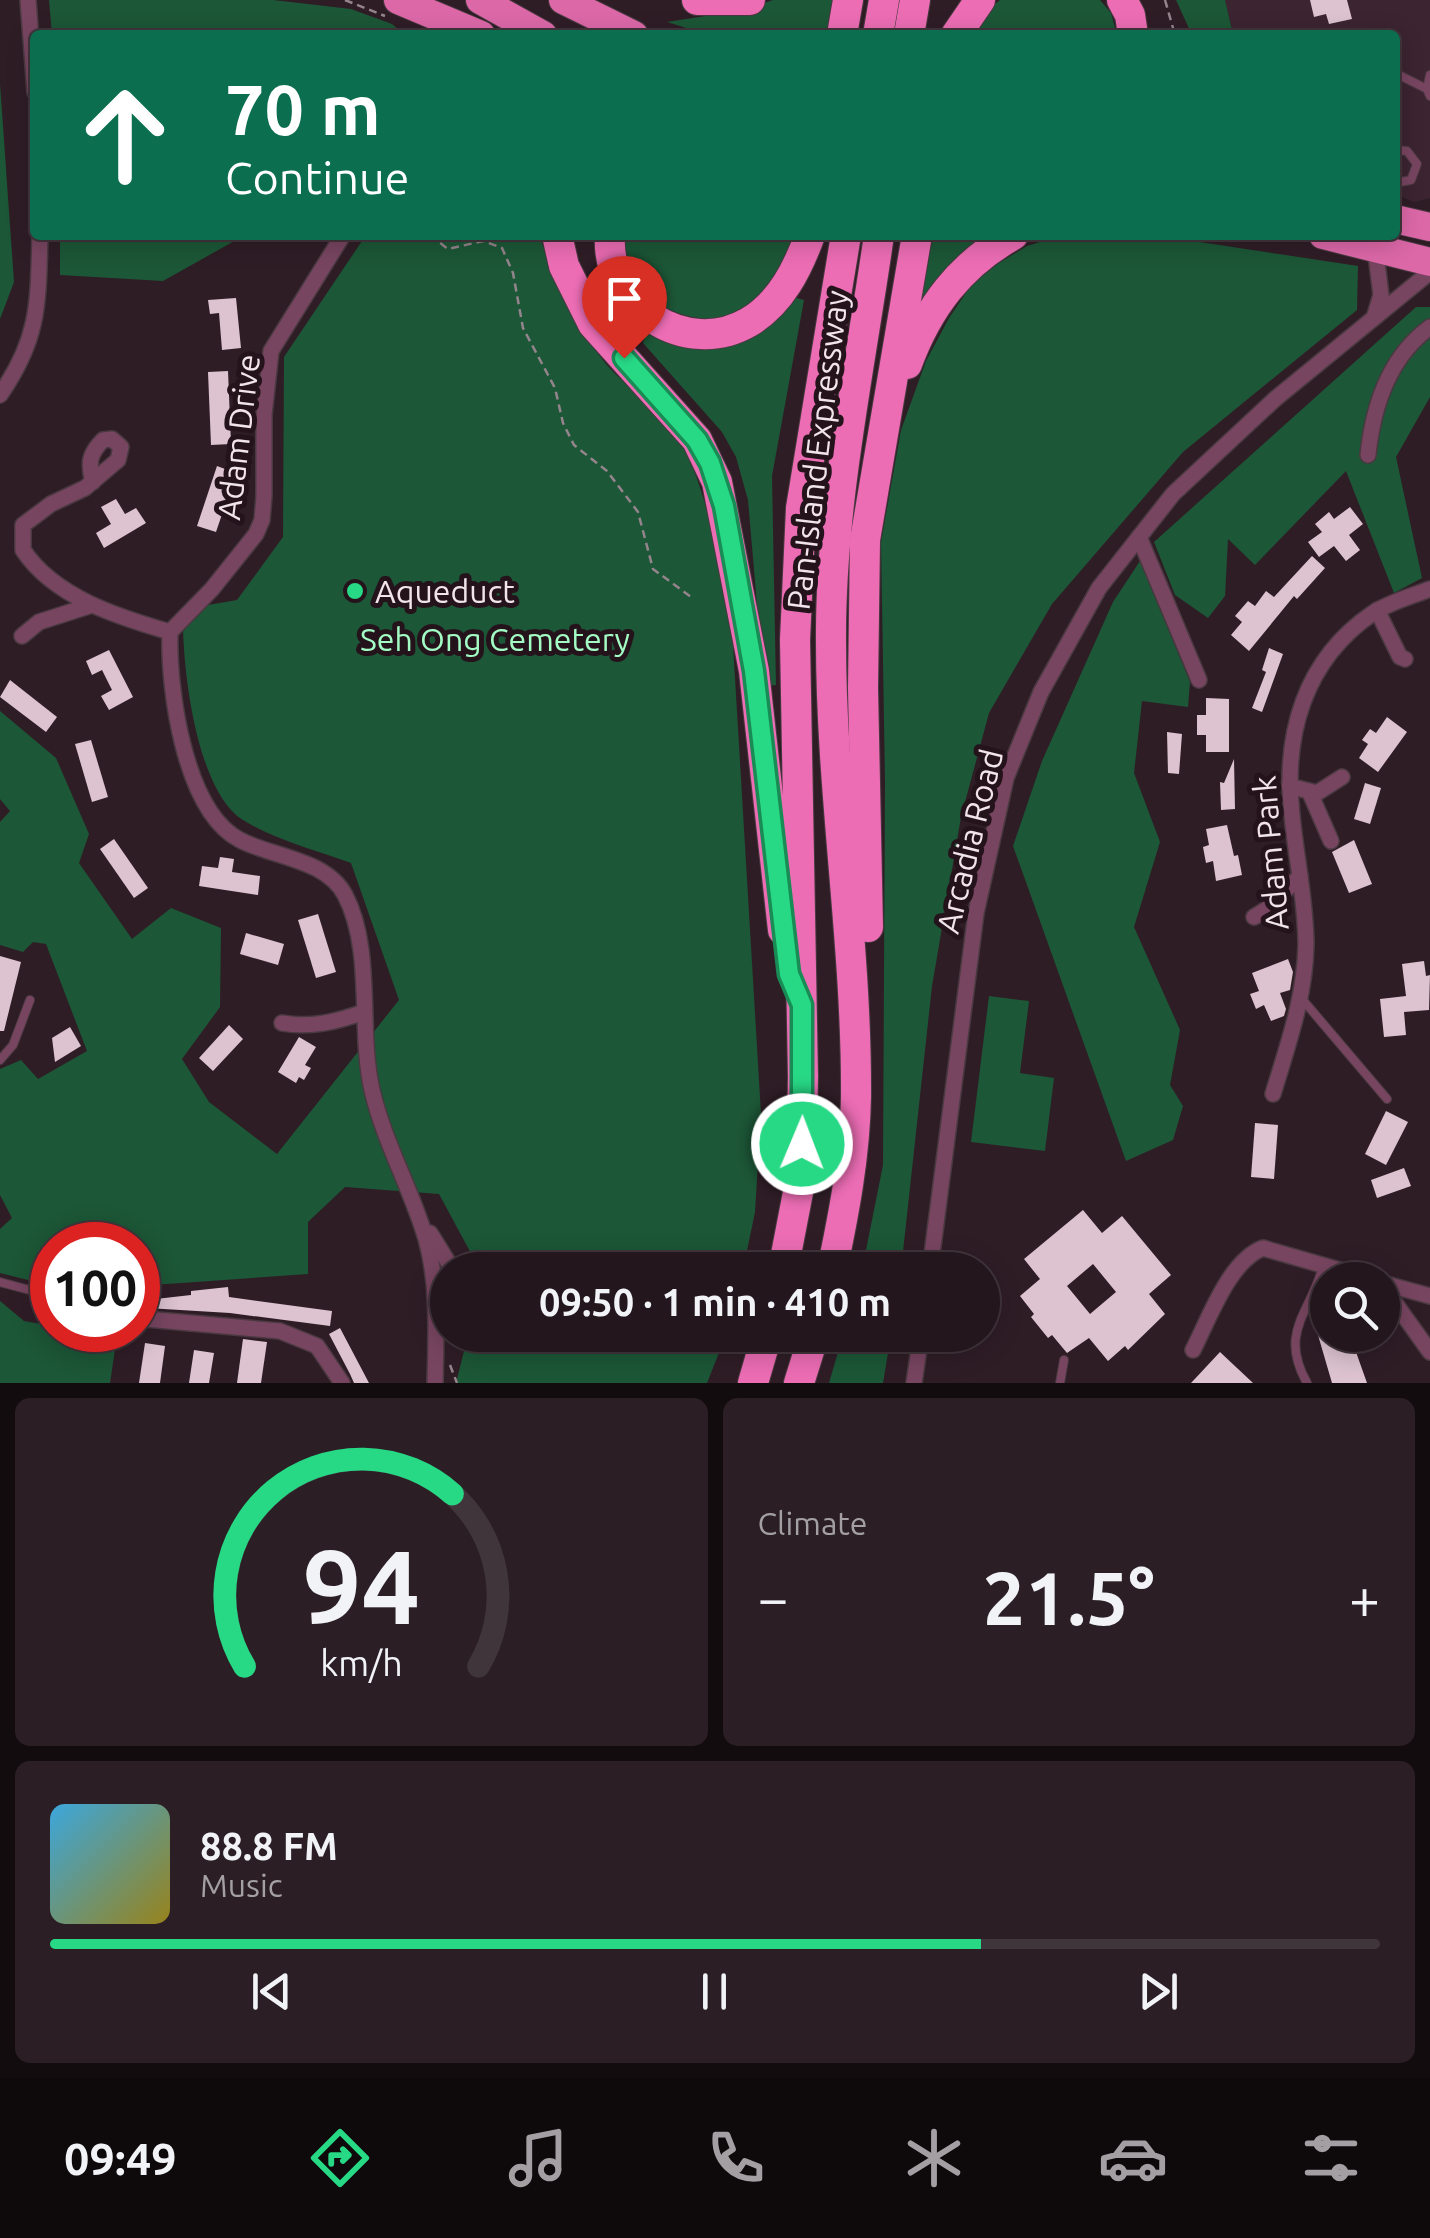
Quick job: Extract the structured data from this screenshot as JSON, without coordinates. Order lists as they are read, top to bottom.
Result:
{
  "streets": {
    "highway": ["Pan-Island Expressway"],
    "street": ["Adam Drive", "Arcadia Road", "Adam Park"]
  },
  "parks": ["Seh Ong Cemetery"],
  "places": ["Aqueduct"],
  "page": {
    "turn": ["70 m", "Continue"],
    "limit": "100",
    "trip": "09:50 · 1 min · 410 m",
    "tile": "Climate",
    "heat": ["−", "21.5°", "+"],
    "song": ["88.8 FM", "Music"],
    "tabs": "09:49",
    "gauge": ["94", "km/h"]
  }
}
